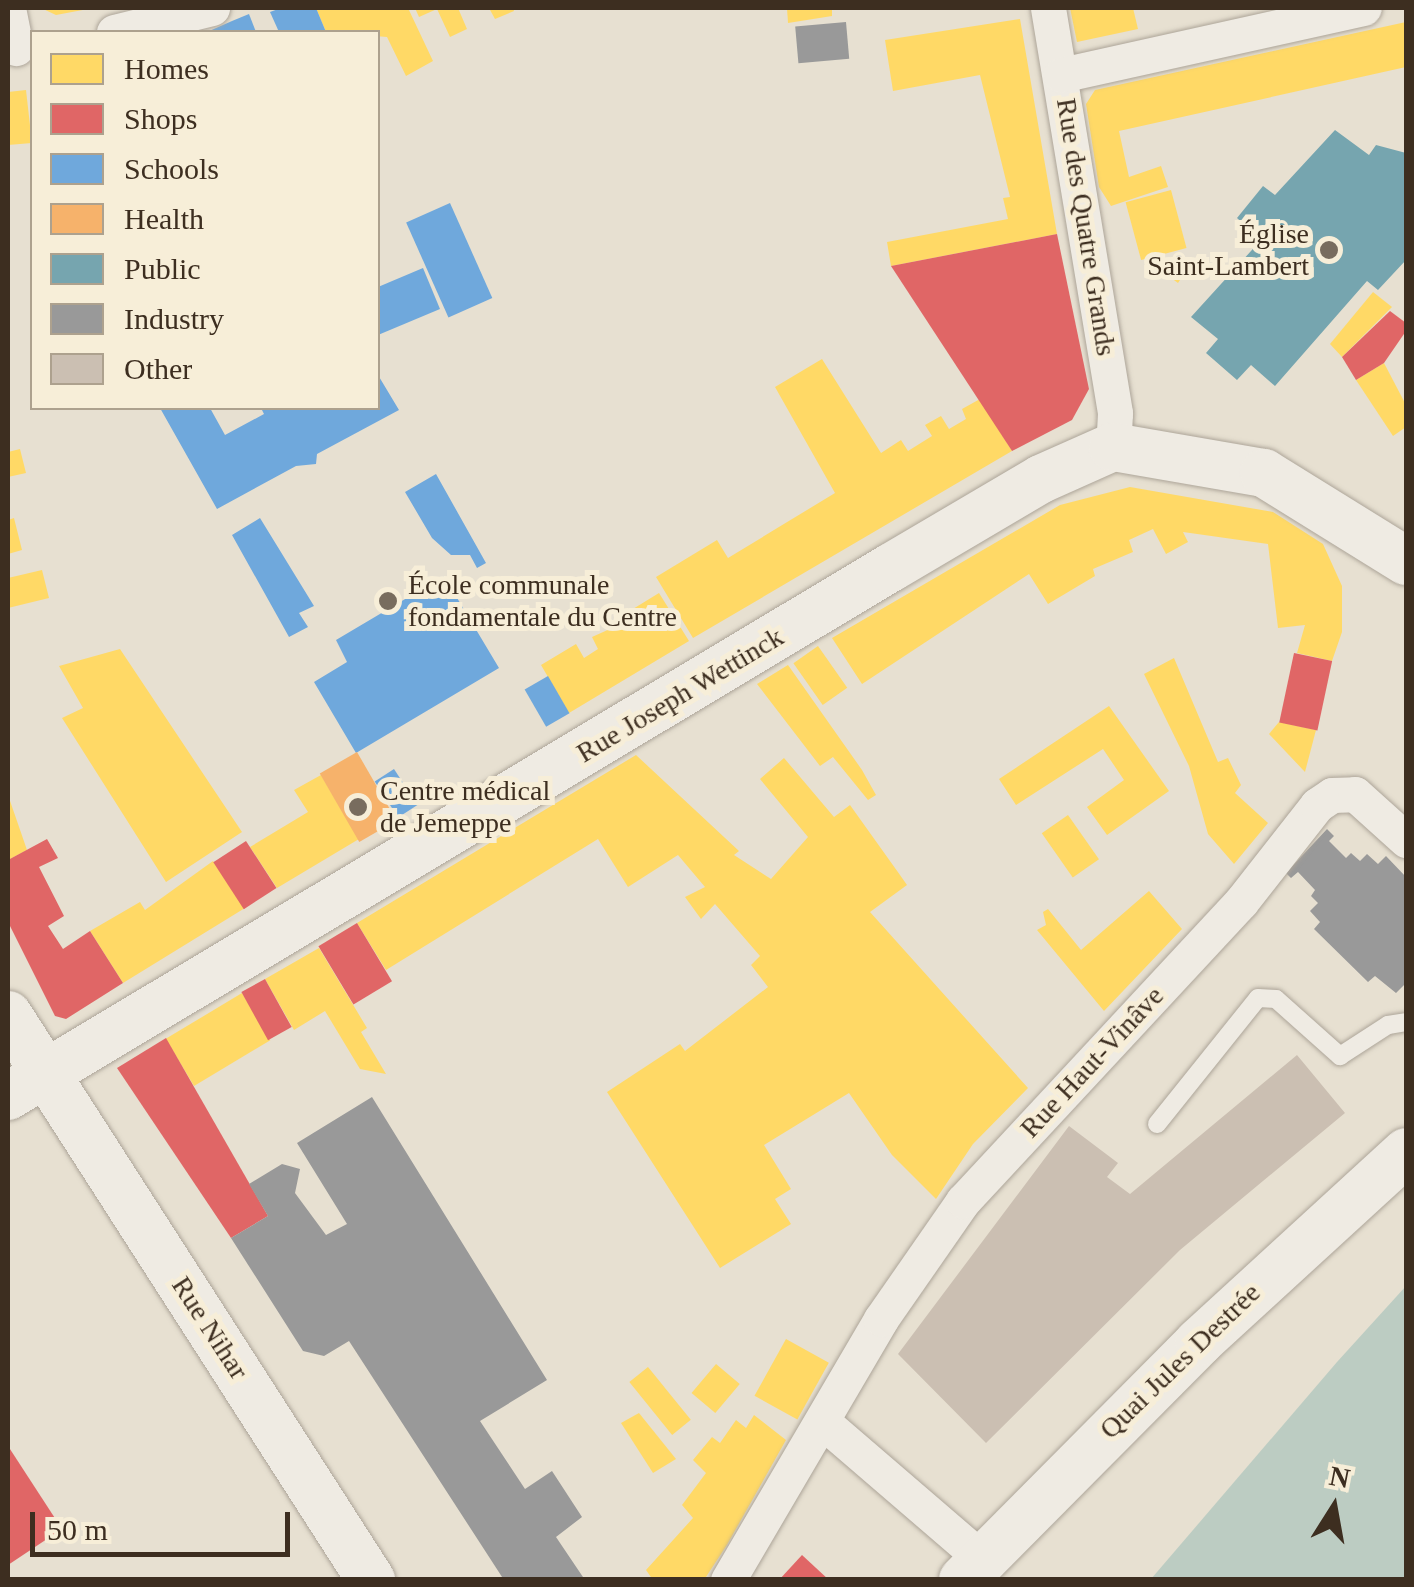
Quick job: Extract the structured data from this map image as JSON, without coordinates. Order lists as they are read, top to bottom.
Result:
{
  "streets": {
    "street": [
      "Rue des Quatre Grands",
      "Rue Joseph Wettinck",
      "Rue Haut-Vinâve",
      "Rue Nihar",
      "Quai Jules Destrée"
    ]
  },
  "crossings": [
    ["Rue des Quatre Grands", "Rue Joseph Wettinck"],
    ["Rue Joseph Wettinck", "Rue Nihar"]
  ],
  "places": ["Église Saint-Lambert", "École communale fondamentale du Centre", "Centre médical de Jemeppe"],
  "legend": [
    "Homes",
    "Shops",
    "Schools",
    "Health",
    "Public",
    "Industry",
    "Other"
  ],
  "scale_bar": "50 m",
  "north": "top"
}
